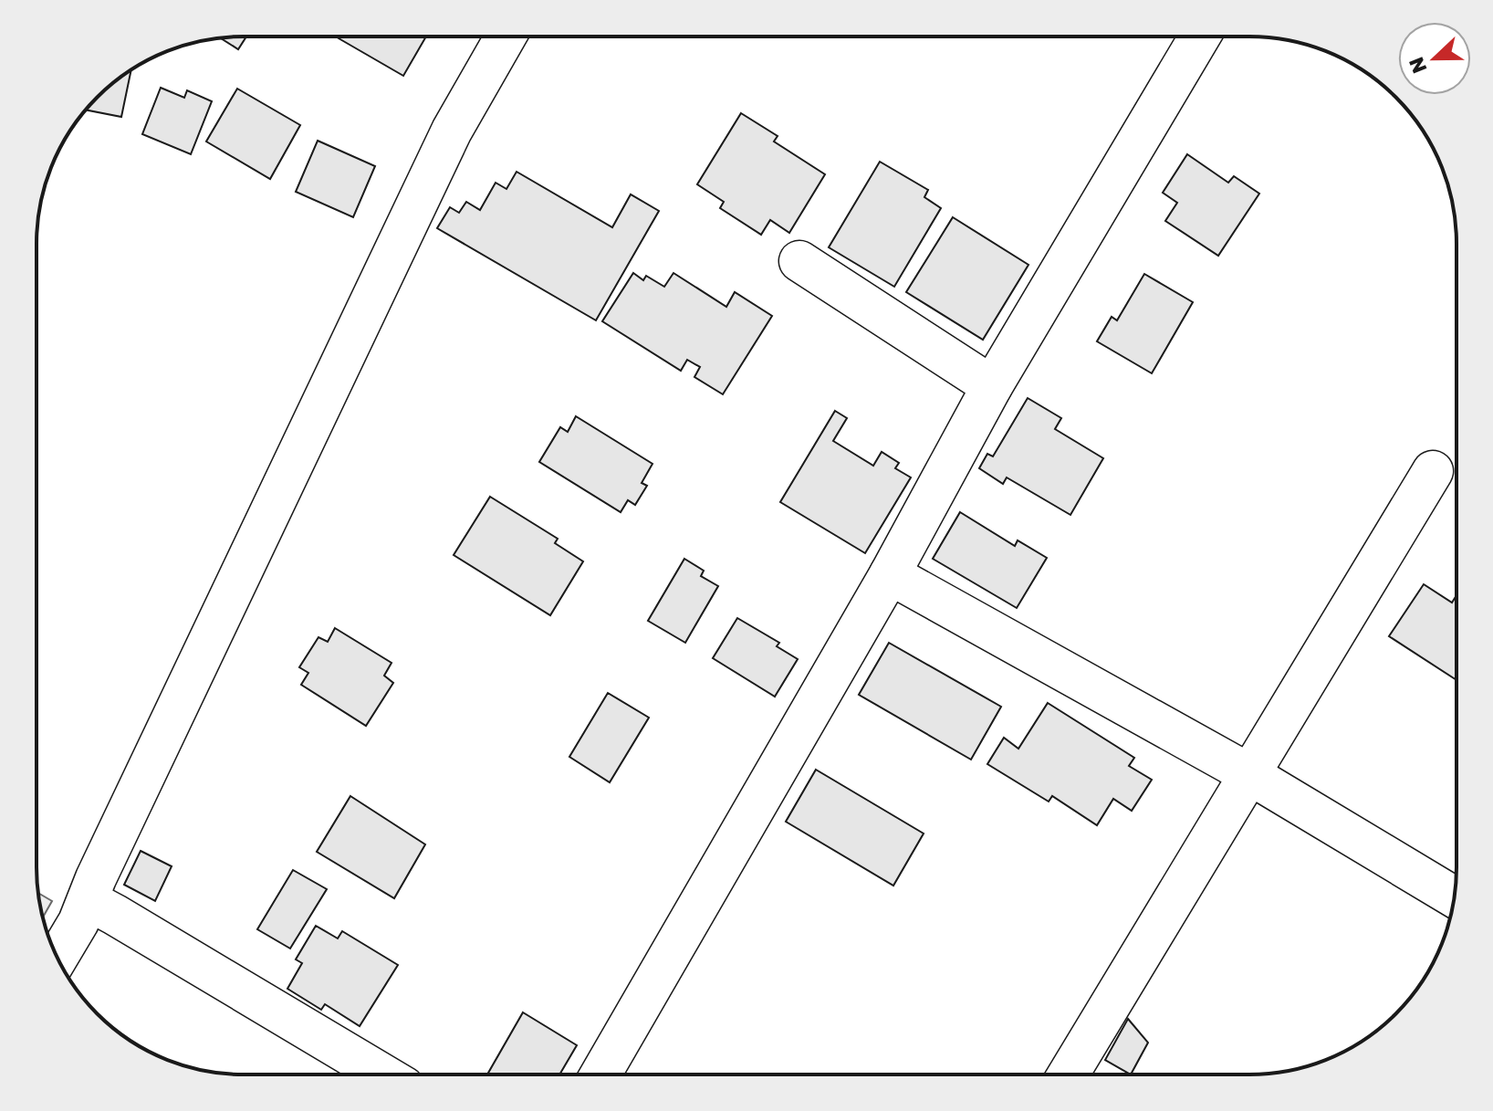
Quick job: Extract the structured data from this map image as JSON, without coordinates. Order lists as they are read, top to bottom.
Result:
{
  "north": "left"
}
